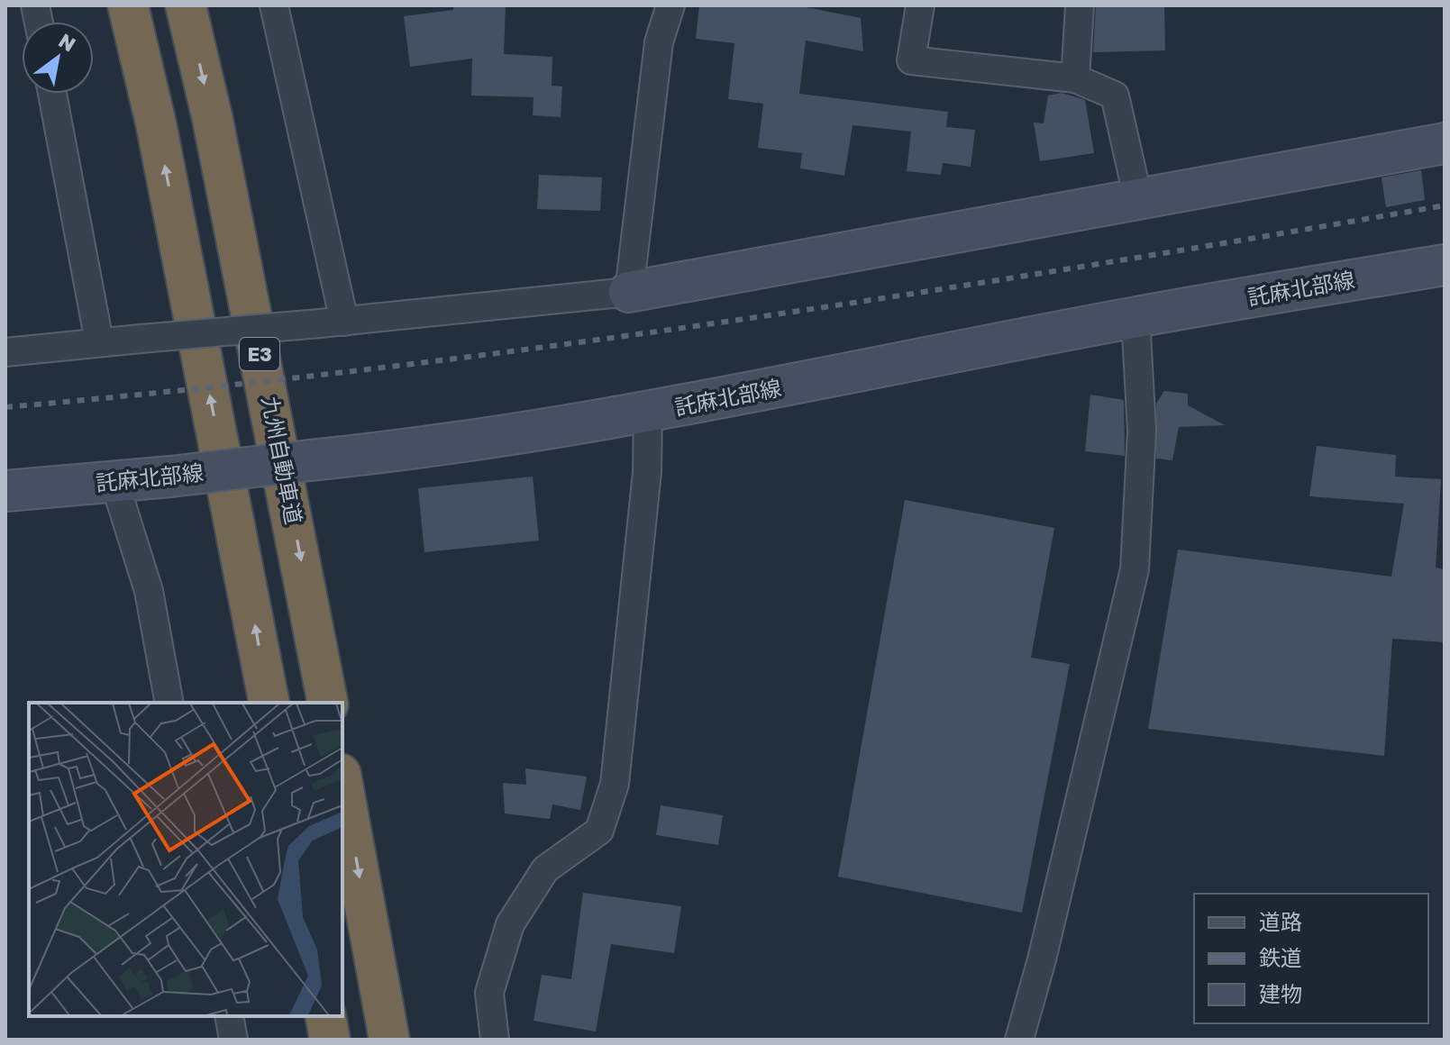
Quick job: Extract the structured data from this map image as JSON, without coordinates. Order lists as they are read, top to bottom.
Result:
{
  "streets": {
    "highway": ["E3", "九州自動車道"],
    "main road": ["託麻北部線"]
  },
  "legend": ["道路", "鉄道", "建物"],
  "north": "top right"
}
